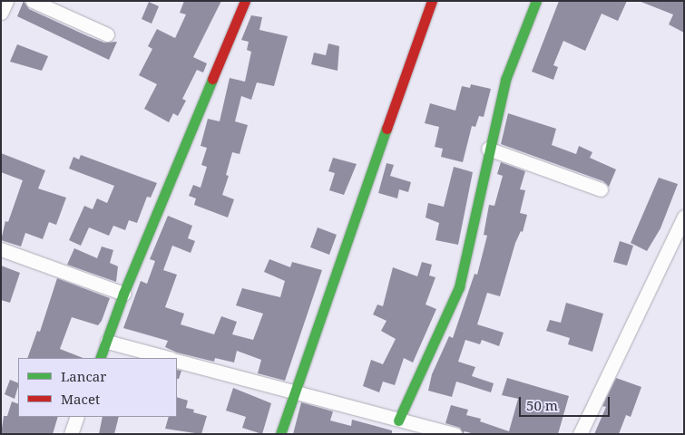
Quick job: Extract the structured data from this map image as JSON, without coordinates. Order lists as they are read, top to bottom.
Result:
{
  "legend": ["Lancar", "Macet"],
  "scale_bar": "50 m"
}
